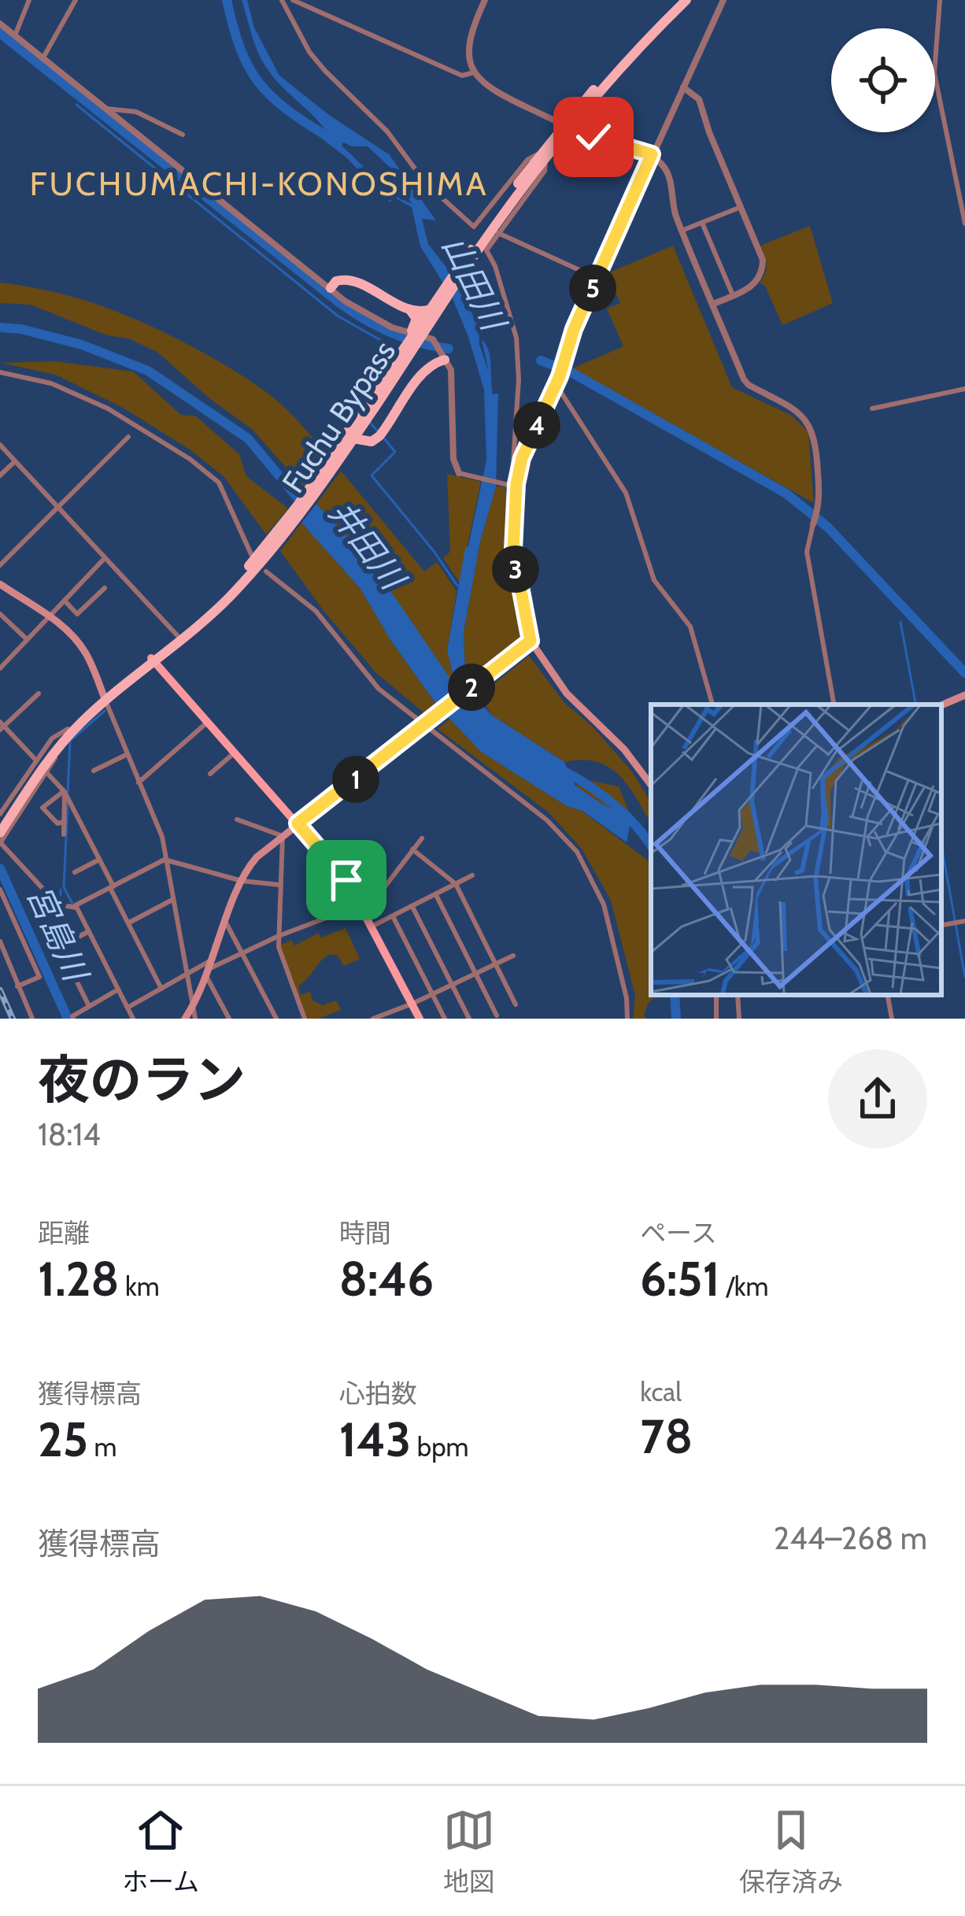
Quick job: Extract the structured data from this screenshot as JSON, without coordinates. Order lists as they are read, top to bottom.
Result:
{
  "streets": {
    "highway": ["Fuchu Bypass"]
  },
  "districts": ["FUCHUMACHI-KONOSHIMA"],
  "water": ["山田川", "井田川", "宮島川"],
  "page": {
    "pins": [
      "5",
      "4",
      "3",
      "2",
      "1"
    ],
    "heading": ["夜のラン", "18:14"],
    "stats": [
      ["距離", "1.28 km"],
      ["時間", "8:46"],
      ["ペース", "6:51 /km"],
      ["獲得標高", "25 m"],
      ["心拍数", "143 bpm"],
      ["kcal", "78"]
    ],
    "chart": ["獲得標高", "244–268 m"],
    "tabs": ["ホーム", "地図", "保存済み"]
  }
}
